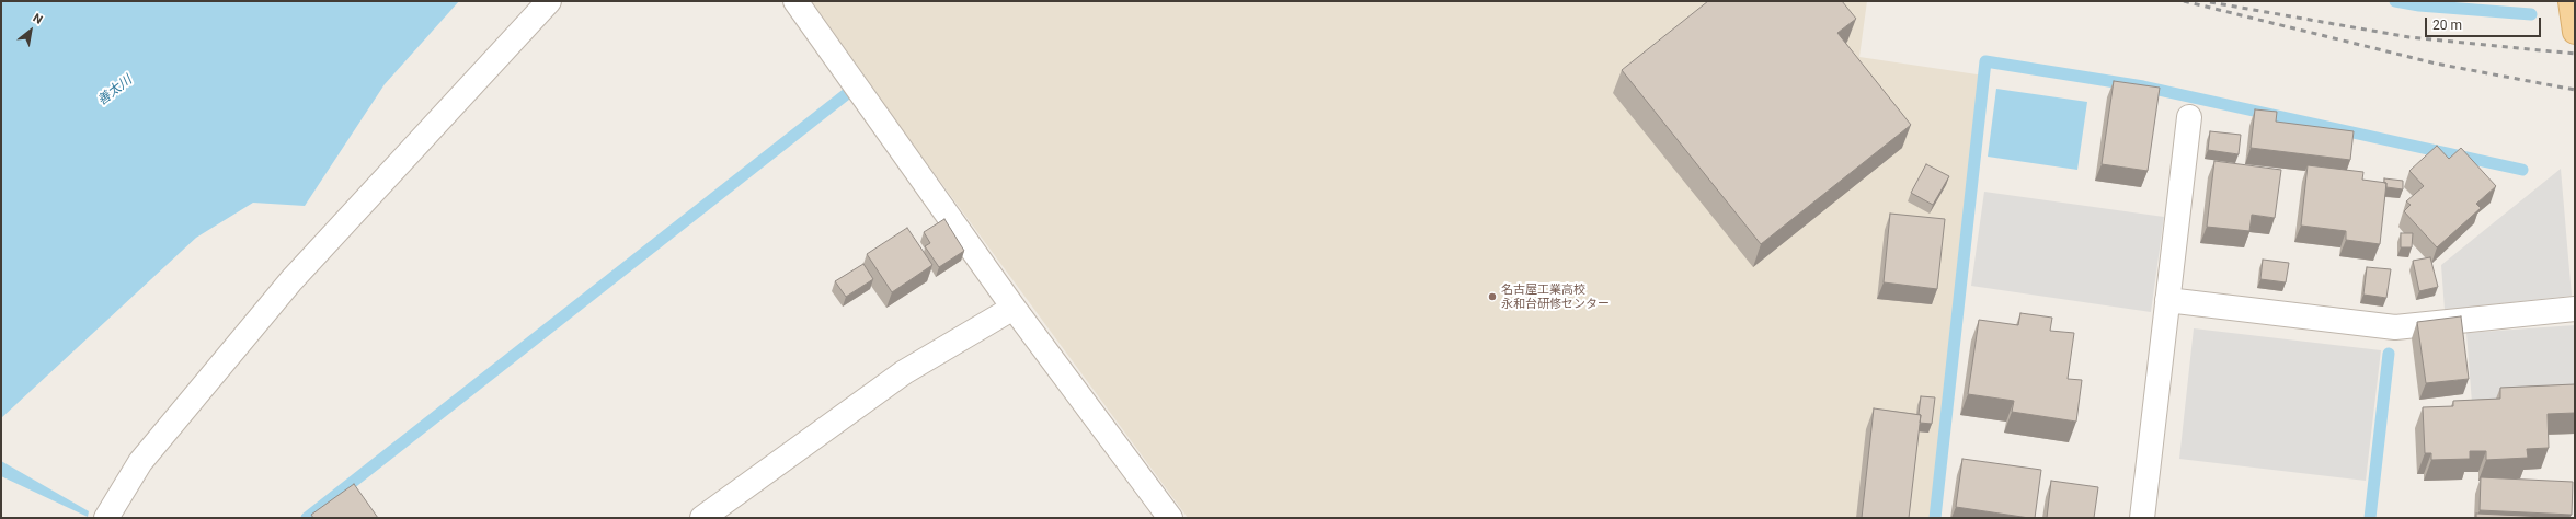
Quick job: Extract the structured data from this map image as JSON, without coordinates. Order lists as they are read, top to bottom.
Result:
{
  "water": ["善太川"],
  "places": ["名古屋工業高校 永和台研修センター"],
  "scale_bar": "20 m",
  "north": "top right"
}
